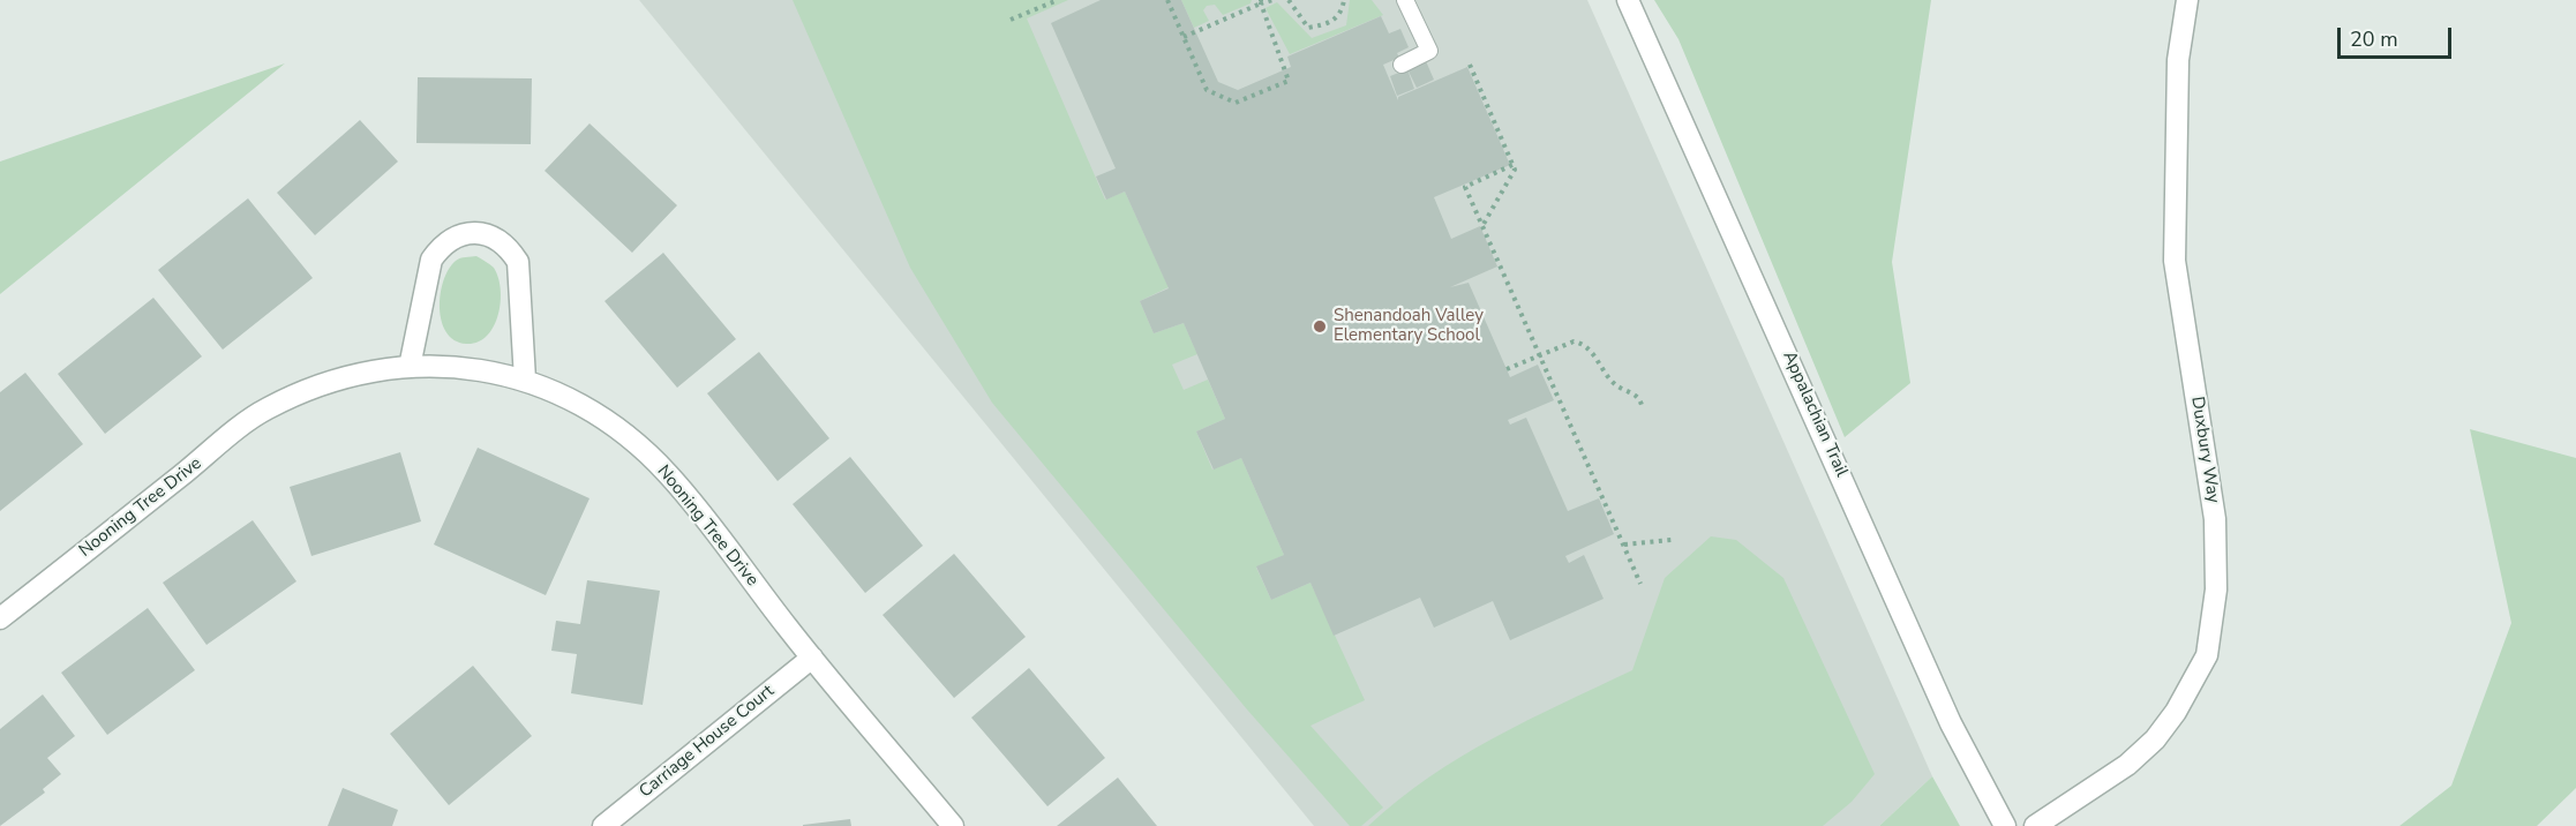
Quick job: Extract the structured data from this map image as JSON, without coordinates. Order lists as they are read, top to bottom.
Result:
{
  "streets": {
    "street": [
      "Appalachian Trail",
      "Duxbury Way",
      "Nooning Tree Drive",
      "Carriage House Court"
    ]
  },
  "crossings": [
    ["Nooning Tree Drive", "Carriage House Court"]
  ],
  "places": ["Shenandoah Valley Elementary School"],
  "scale_bar": "20 m"
}
